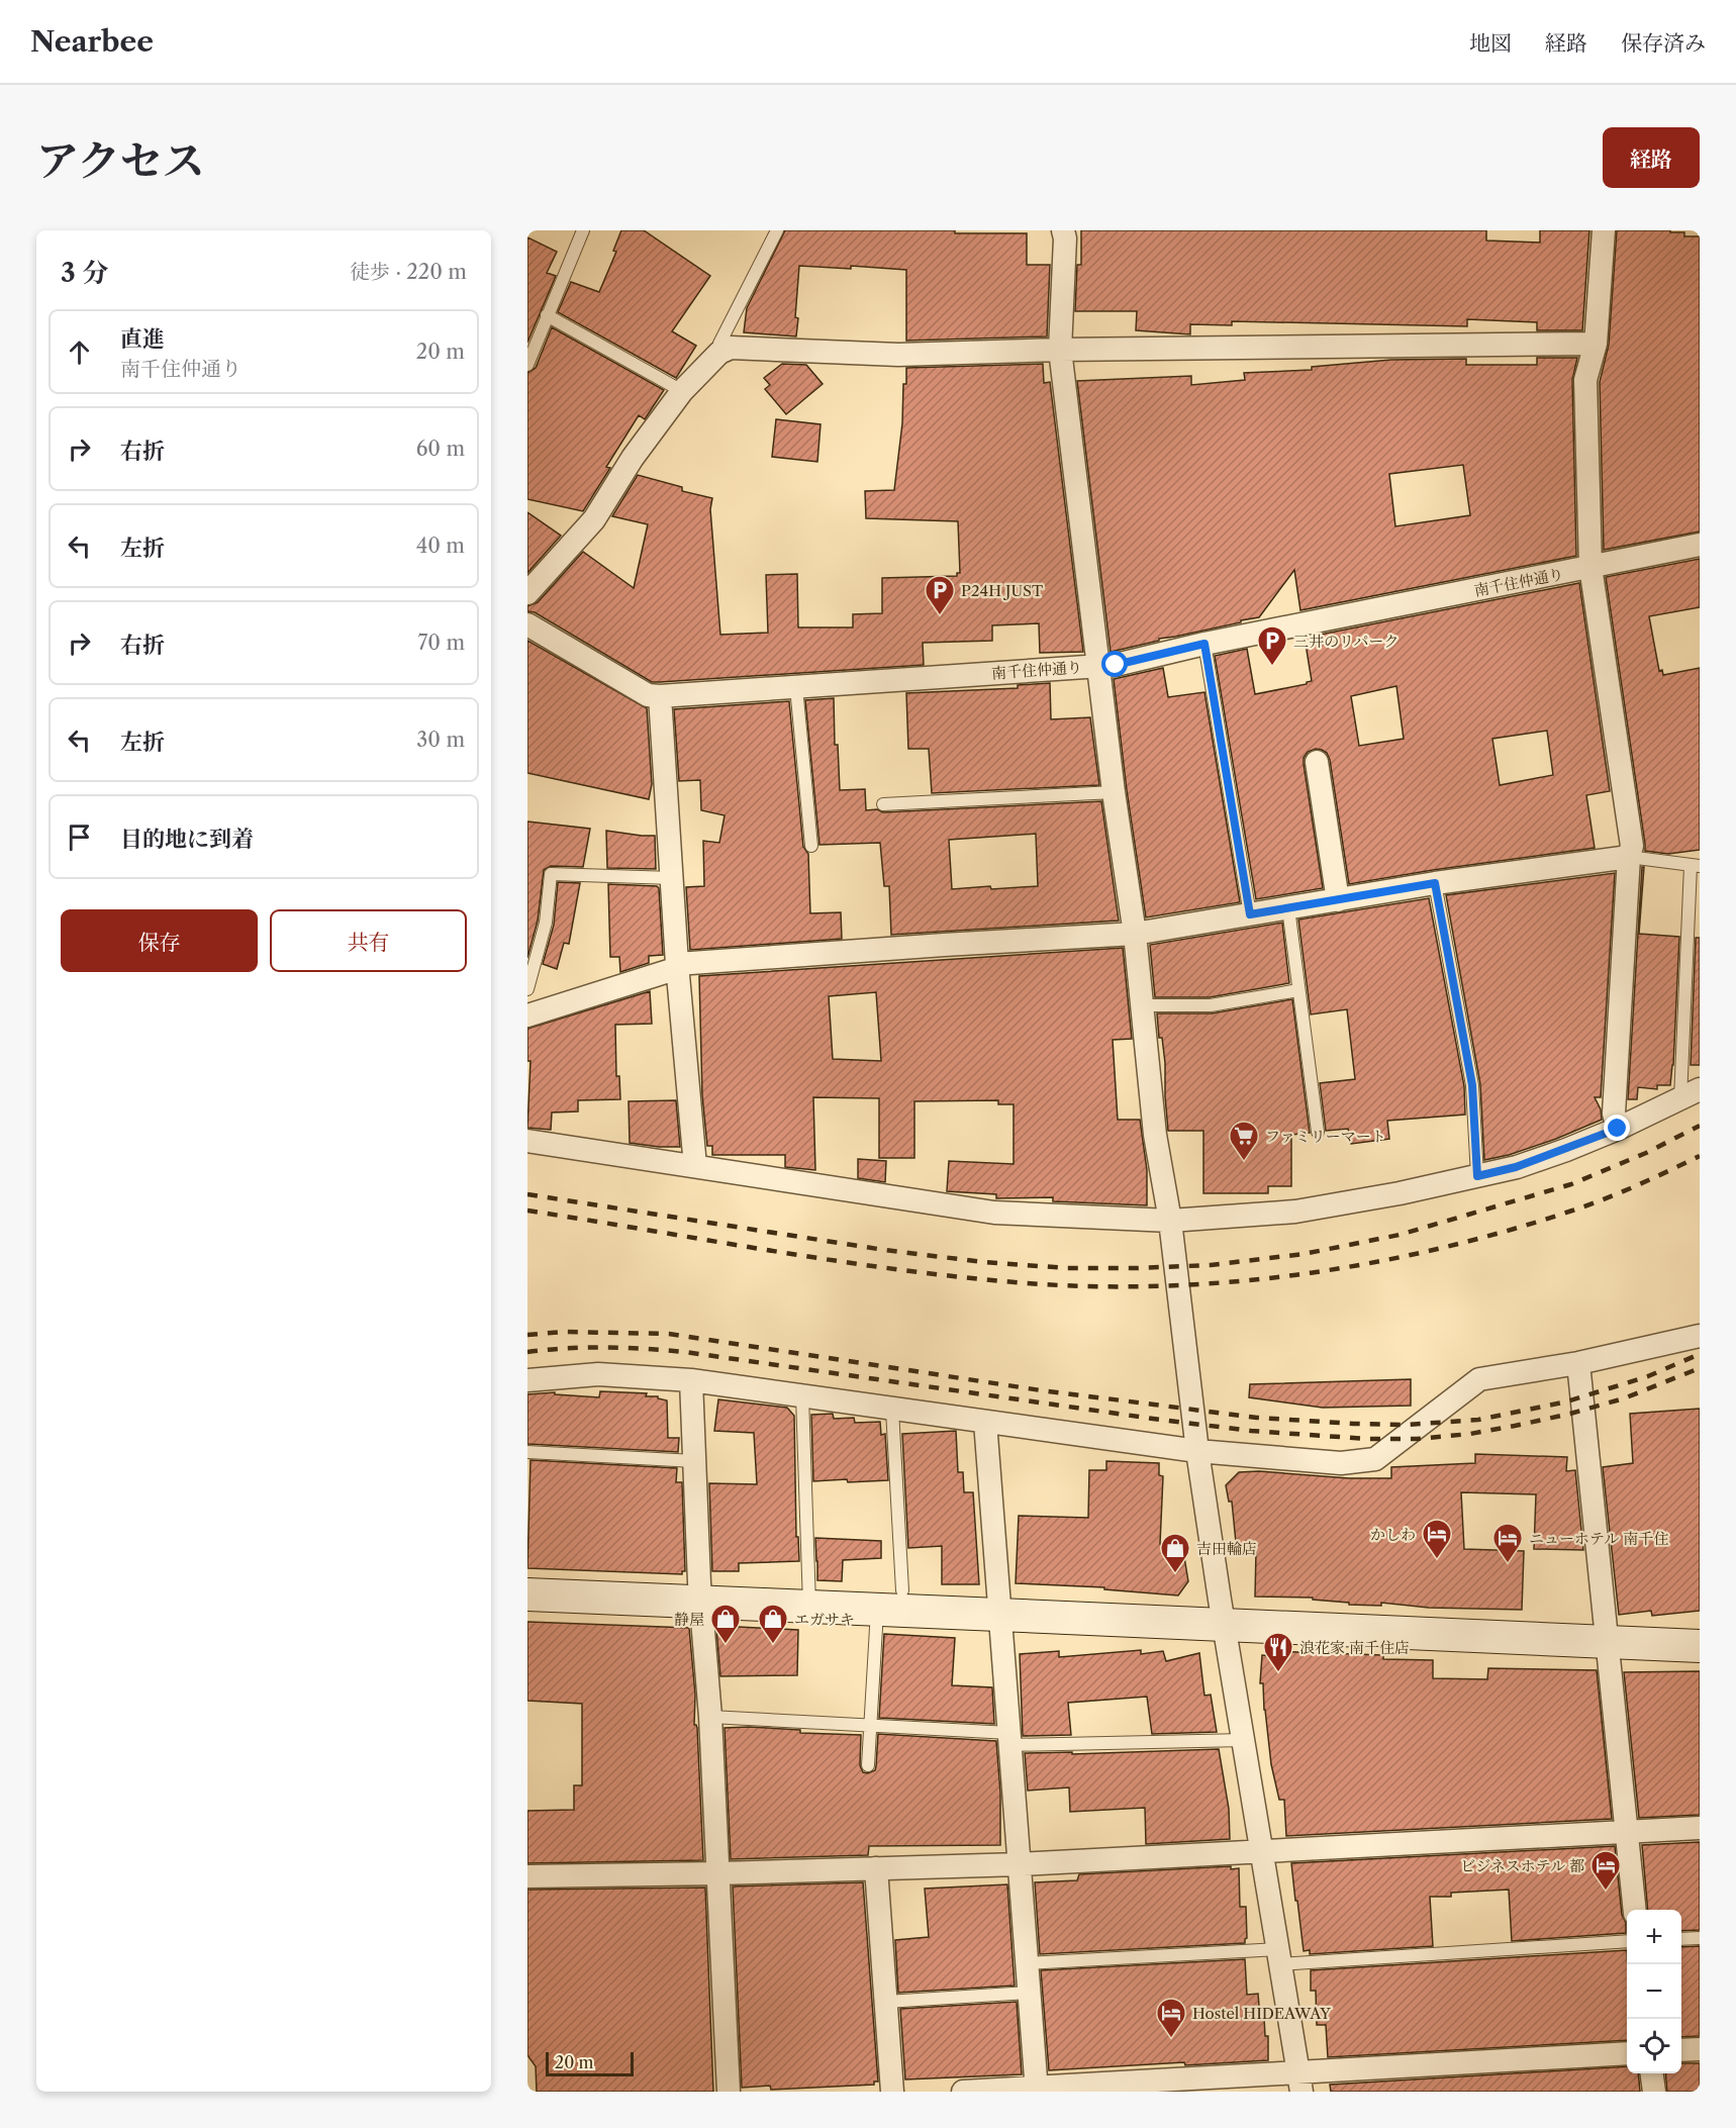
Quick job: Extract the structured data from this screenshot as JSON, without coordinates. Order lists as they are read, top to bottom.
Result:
{
  "streets": {
    "street": ["南千住仲通り"]
  },
  "places": {
    "parking": ["P24H JUST", "三井のリパーク"],
    "supermarket": ["ファミリーマート"],
    "hotel": [
      "かしわ",
      "ニューホテル 南千住",
      "ビジネスホテル 都",
      "Hostel HIDEAWAY"
    ],
    "shop": ["吉田輪店", "静屋", "エガサキ"],
    "restaurant": ["浪花家 南千住店"]
  },
  "scale_bar": "20 m",
  "page": {
    "header": "Nearbee",
    "nav": ["地図", "経路", "保存済み"],
    "title": "アクセス",
    "buttons": [
      "経路",
      ["保存", "共有"]
    ],
    "heading": ["3 分", "徒歩 · 220 m"],
    "list": [
      ["直進", "南千住仲通り", "20 m"],
      ["右折", "60 m"],
      ["左折", "40 m"],
      ["右折", "70 m"],
      ["左折", "30 m"],
      "目的地に到着"
    ],
    "map_buttons": ["+", "−"],
    "scale": "20 m"
  }
}
